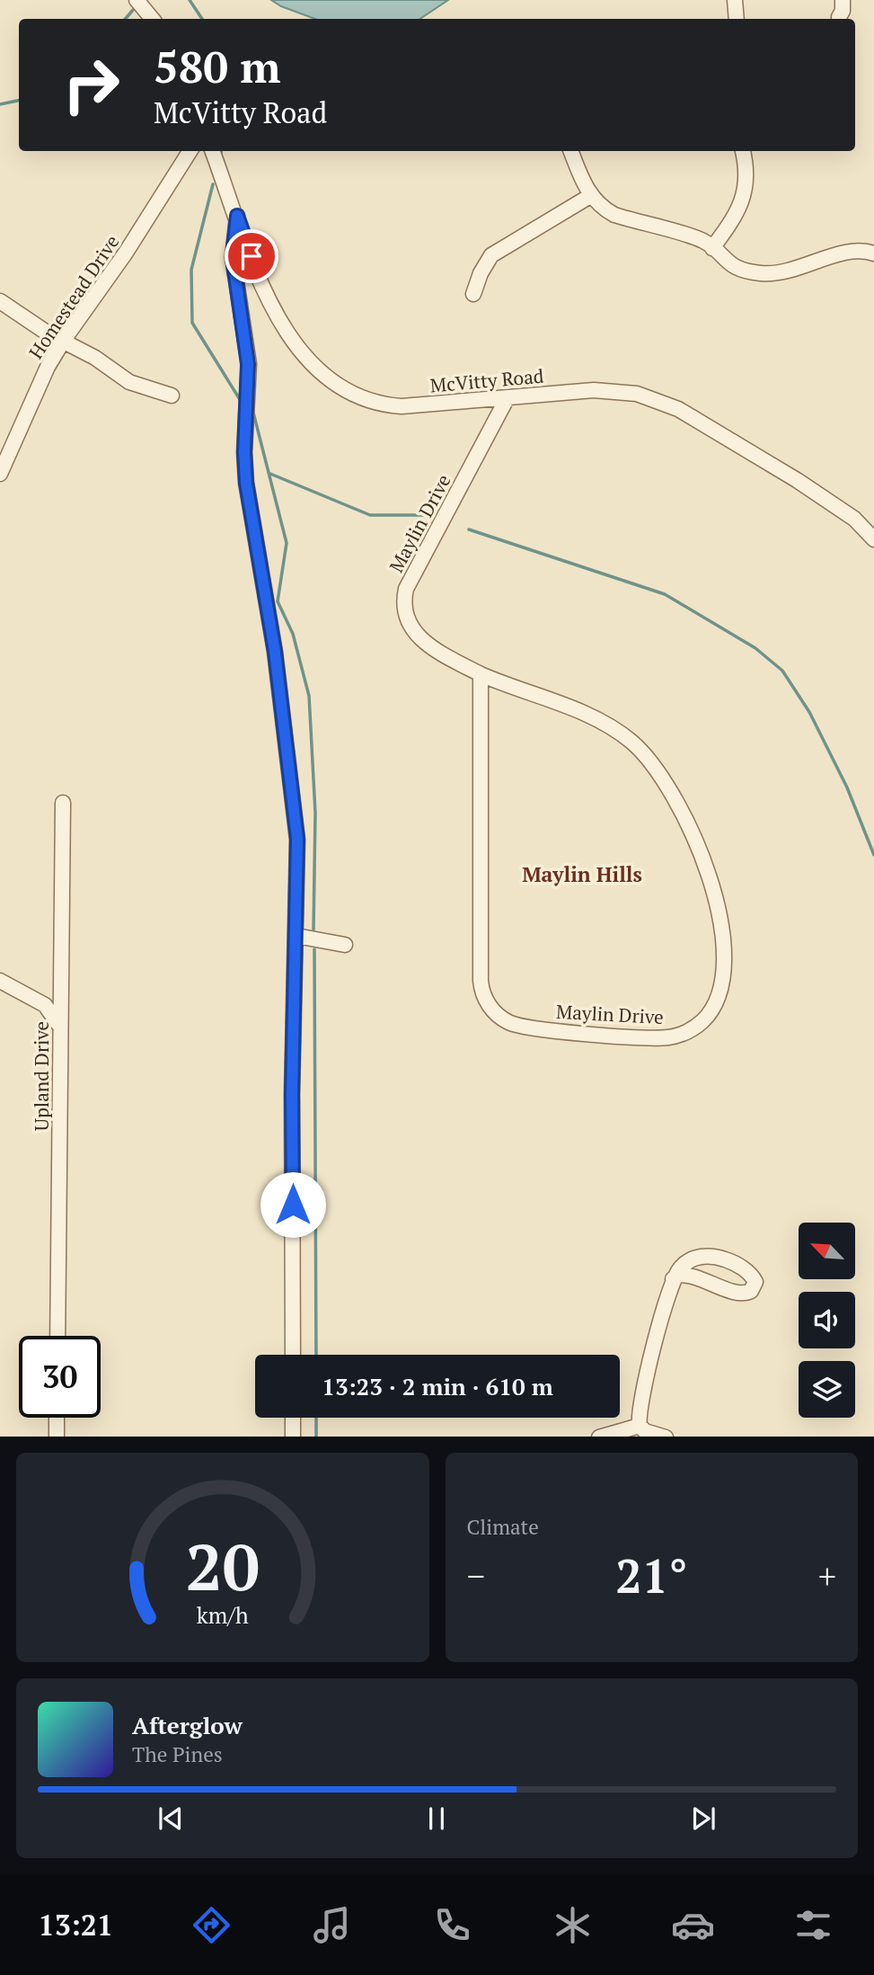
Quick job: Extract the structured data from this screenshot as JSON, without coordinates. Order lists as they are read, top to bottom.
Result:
{
  "streets": {
    "street": [
      "Homestead Drive",
      "McVitty Road",
      "Maylin Drive",
      "Upland Drive"
    ]
  },
  "crossings": [
    ["McVitty Road", "Maylin Drive"]
  ],
  "districts": ["Maylin Hills"],
  "north": "top left",
  "page": {
    "turn": ["580 m", "McVitty Road"],
    "limit": "30",
    "trip": "13:23 · 2 min · 610 m",
    "tile": "Climate",
    "heat": ["−", "21°", "+"],
    "song": ["Afterglow", "The Pines"],
    "tabs": "13:21",
    "gauge": ["20", "km/h"]
  }
}
